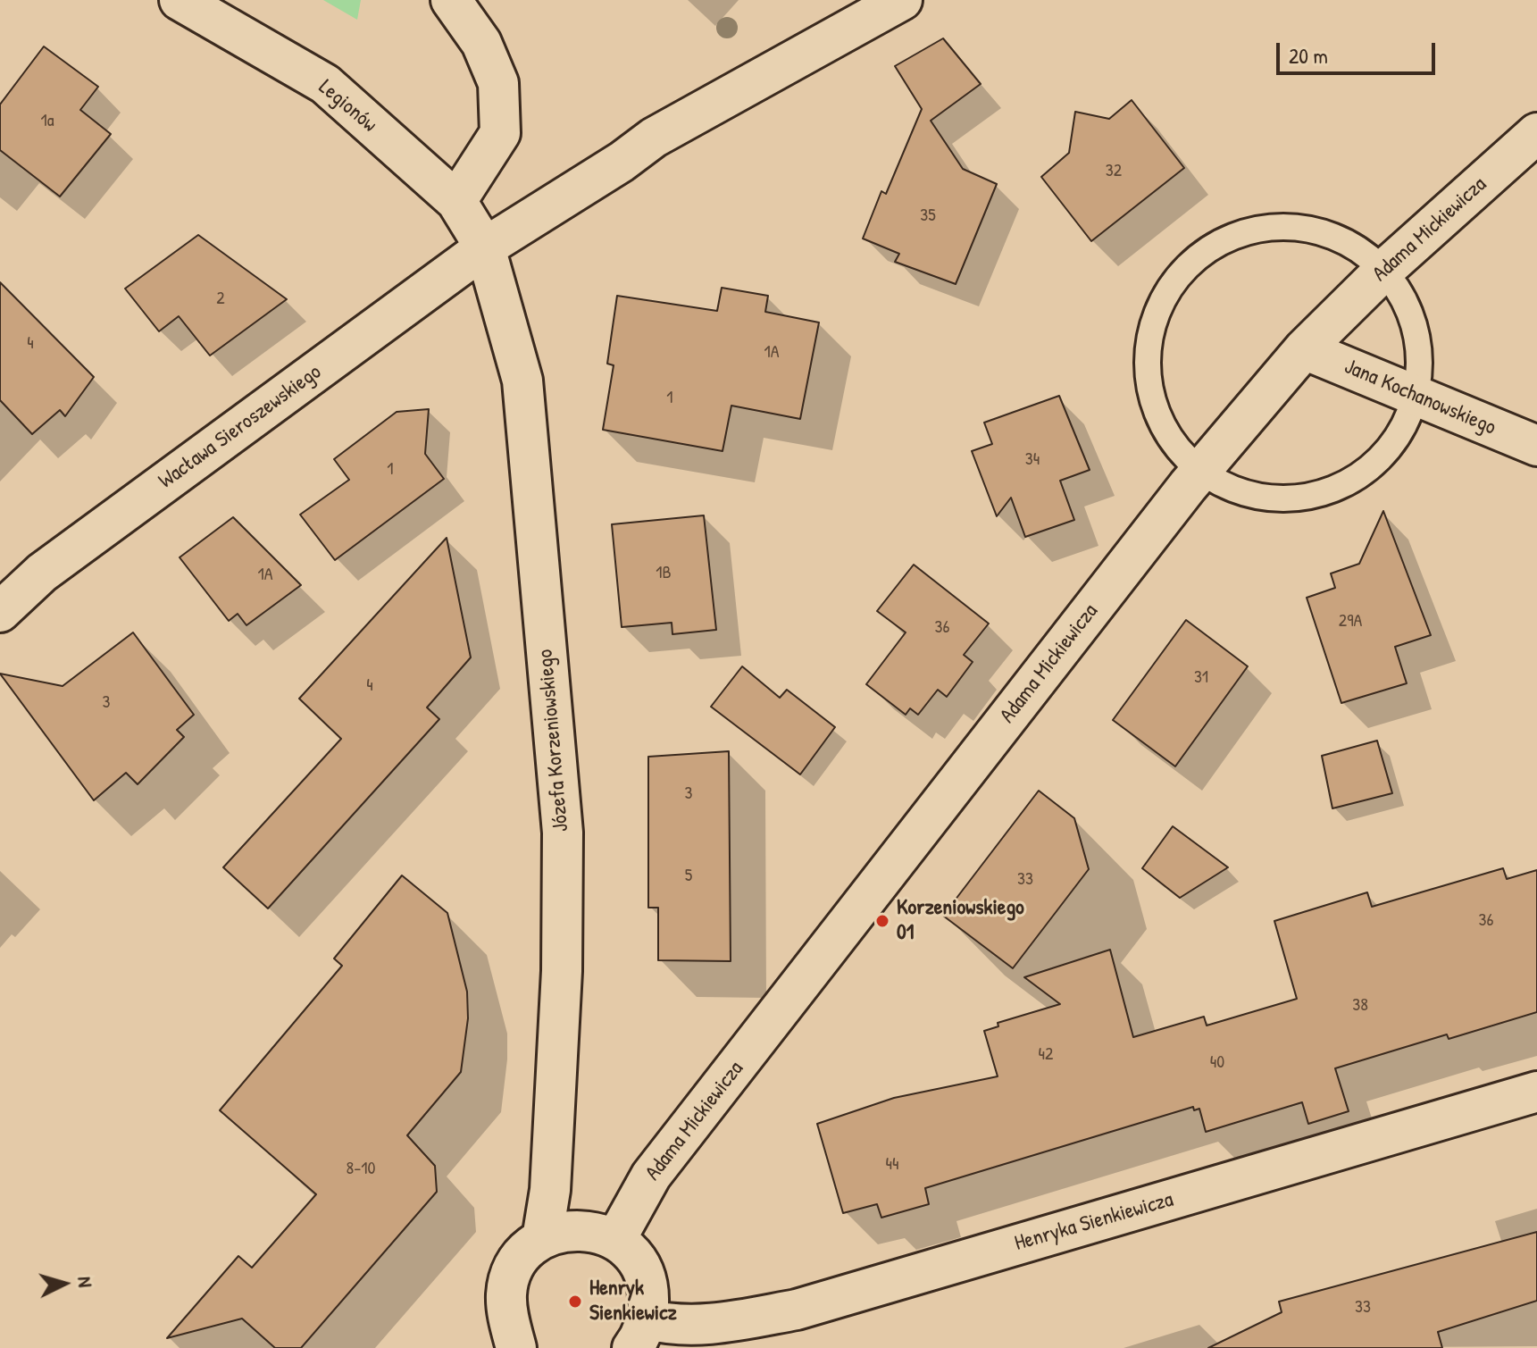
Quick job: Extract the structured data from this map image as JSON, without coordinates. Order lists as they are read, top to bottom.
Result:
{
  "streets": {
    "street": [
      "Legionów",
      "Adama Mickiewicza",
      "Jana Kochanowskiego",
      "Wacława Sieroszewskiego",
      "Józefa Korzeniowskiego",
      "Henryka Sienkiewicza"
    ]
  },
  "crossings": [
    ["Legionów", "Wacława Sieroszewskiego"],
    ["Legionów", "Józefa Korzeniowskiego"],
    ["Adama Mickiewicza", "Jana Kochanowskiego"],
    ["Wacława Sieroszewskiego", "Józefa Korzeniowskiego"]
  ],
  "places": ["Korzeniowskiego 01", "Henryk Sienkiewicz"],
  "house_numbers": [
    "1a",
    "32",
    "35",
    "2",
    "4",
    "1A",
    "1",
    "34",
    "1",
    "1B",
    "1A",
    "29A",
    "36",
    "31",
    "4",
    "3",
    "3",
    "5",
    "33",
    "36",
    "38",
    "42",
    "40",
    "44",
    "8-10",
    "33"
  ],
  "scale_bar": "20 m",
  "north": "right"
}
